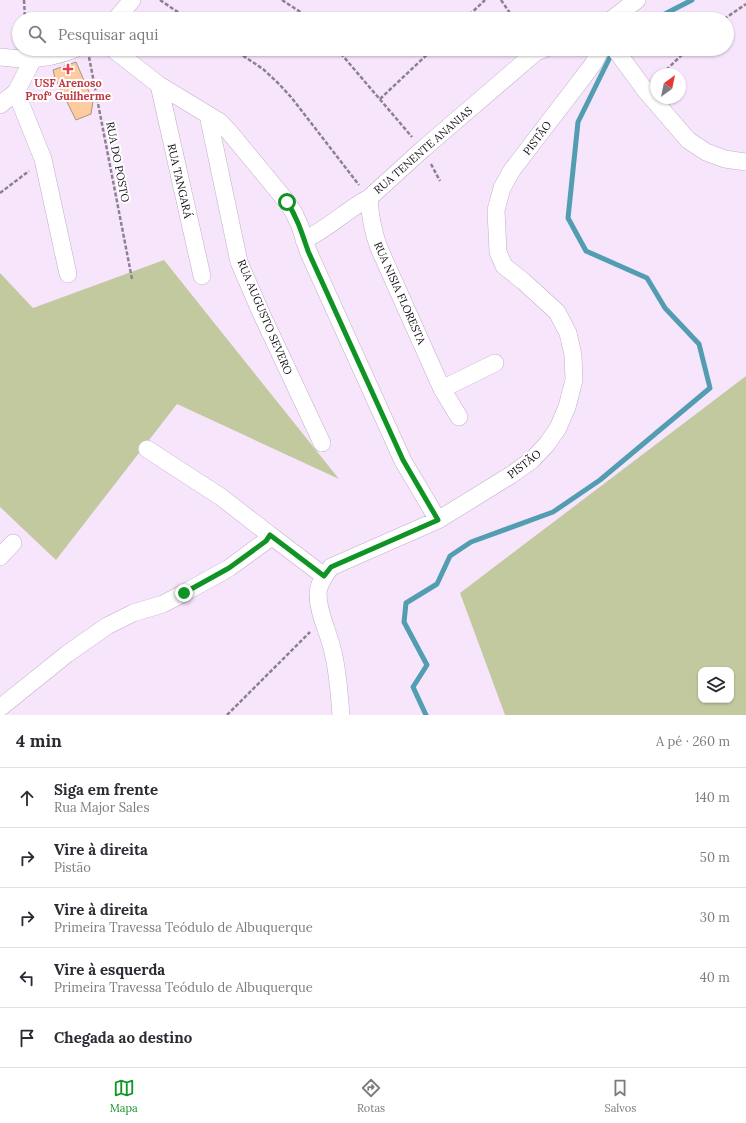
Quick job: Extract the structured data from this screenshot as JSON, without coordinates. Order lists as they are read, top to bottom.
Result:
{
  "streets": {
    "street": [
      "PISTÃO",
      "RUA TENENTE ANANIAS",
      "RUA TANGARÁ",
      "RUA NISIA FLORESTA",
      "RUA AUGUSTO SEVERO"
    ],
    "path": ["RUA DO POSTO"]
  },
  "crossings": [
    ["RUA TENENTE ANANIAS", "RUA NISIA FLORESTA"]
  ],
  "places": {
    "health": ["USF Arenoso Profº Guilherme"]
  },
  "north": "top right",
  "page": {
    "search": "Pesquisar aqui",
    "heading": ["4 min", "A pé · 260 m"],
    "list": [
      ["Siga em frente", "Rua Major Sales", "140 m"],
      ["Vire à direita", "Pistão", "50 m"],
      ["Vire à direita", "Primeira Travessa Teódulo de Albuquerque", "30 m"],
      ["Vire à esquerda", "Primeira Travessa Teódulo de Albuquerque", "40 m"],
      "Chegada ao destino"
    ],
    "nav": ["Mapa", "Rotas", "Salvos"]
  }
}
